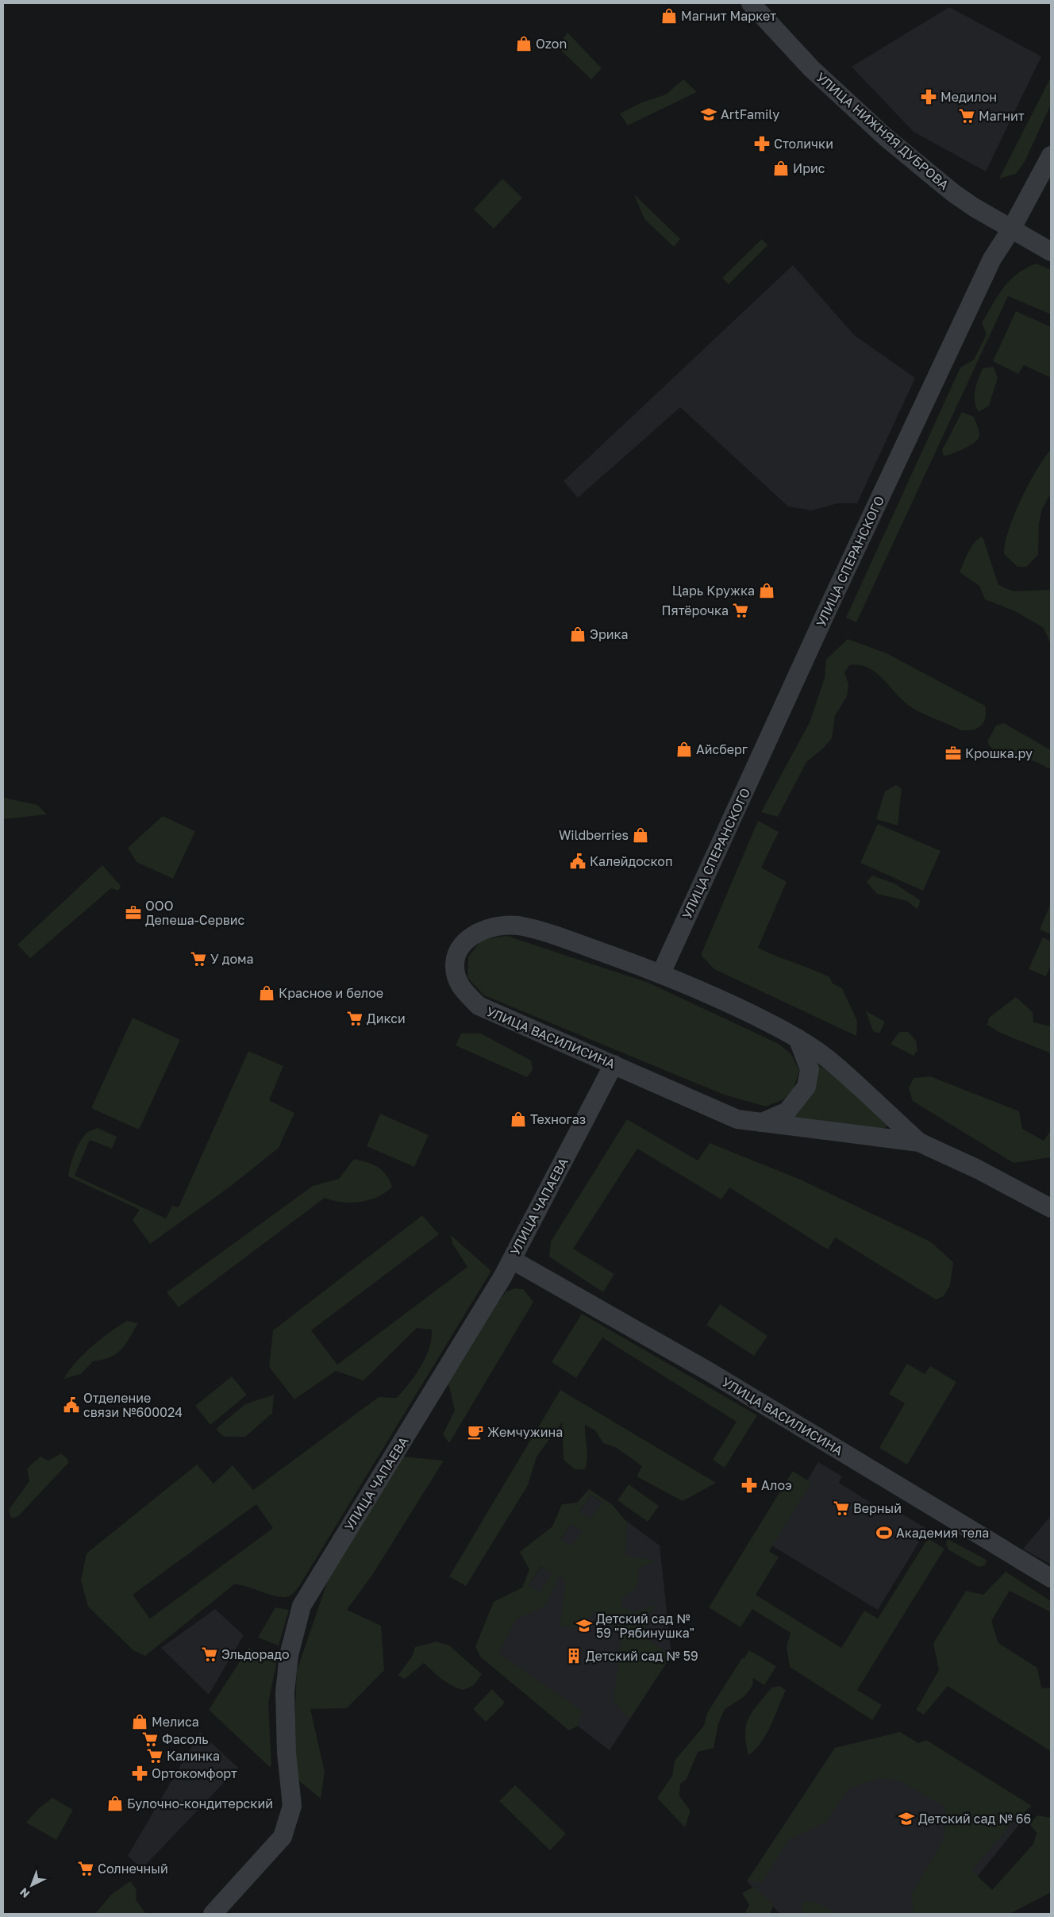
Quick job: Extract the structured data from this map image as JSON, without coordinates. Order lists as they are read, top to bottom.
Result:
{
  "streets": {
    "street": [
      "УЛИЦА НИЖНЯЯ ДУБРОВА",
      "УЛИЦА СПЕРАНСКОГО",
      "УЛИЦА ВАСИЛИСИНА",
      "УЛИЦА ЧАПАЕВА"
    ]
  },
  "crossings": [
    ["УЛИЦА НИЖНЯЯ ДУБРОВА", "УЛИЦА СПЕРАНСКОГО"],
    ["УЛИЦА СПЕРАНСКОГО", "УЛИЦА ВАСИЛИСИНА"],
    ["УЛИЦА ВАСИЛИСИНА", "УЛИЦА ЧАПАЕВА"]
  ],
  "places": {
    "shop": [
      "Магнит Маркет",
      "Ozon",
      "Ирис",
      "Царь Кружка",
      "Эрика",
      "Айсберг",
      "Wildberries",
      "Красное и белое",
      "Техногаз",
      "Мелиса",
      "Булочно-кондитерский"
    ],
    "pharmacy": [
      "Медилон",
      "Столички",
      "Алоэ",
      "Ортокомфорт"
    ],
    "school or university": ["ArtFamily", "Детский сад № 59 \"Рябинушка\"", "Детский сад № 66"],
    "supermarket": [
      "Магнит",
      "Пятёрочка",
      "У дома",
      "Дикси",
      "Верный",
      "Эльдорадо",
      "Фасоль",
      "Калинка",
      "Солнечный"
    ],
    "office": ["Крошка.ру", "ООО Депеша-Сервис"],
    "public building": ["Калейдоскоп", "Отделение связи №600024"],
    "cafe": ["Жемчужина"],
    "sports": ["Академия тела"],
    "building": ["Детский сад № 59"]
  },
  "north": "bottom left"
}
